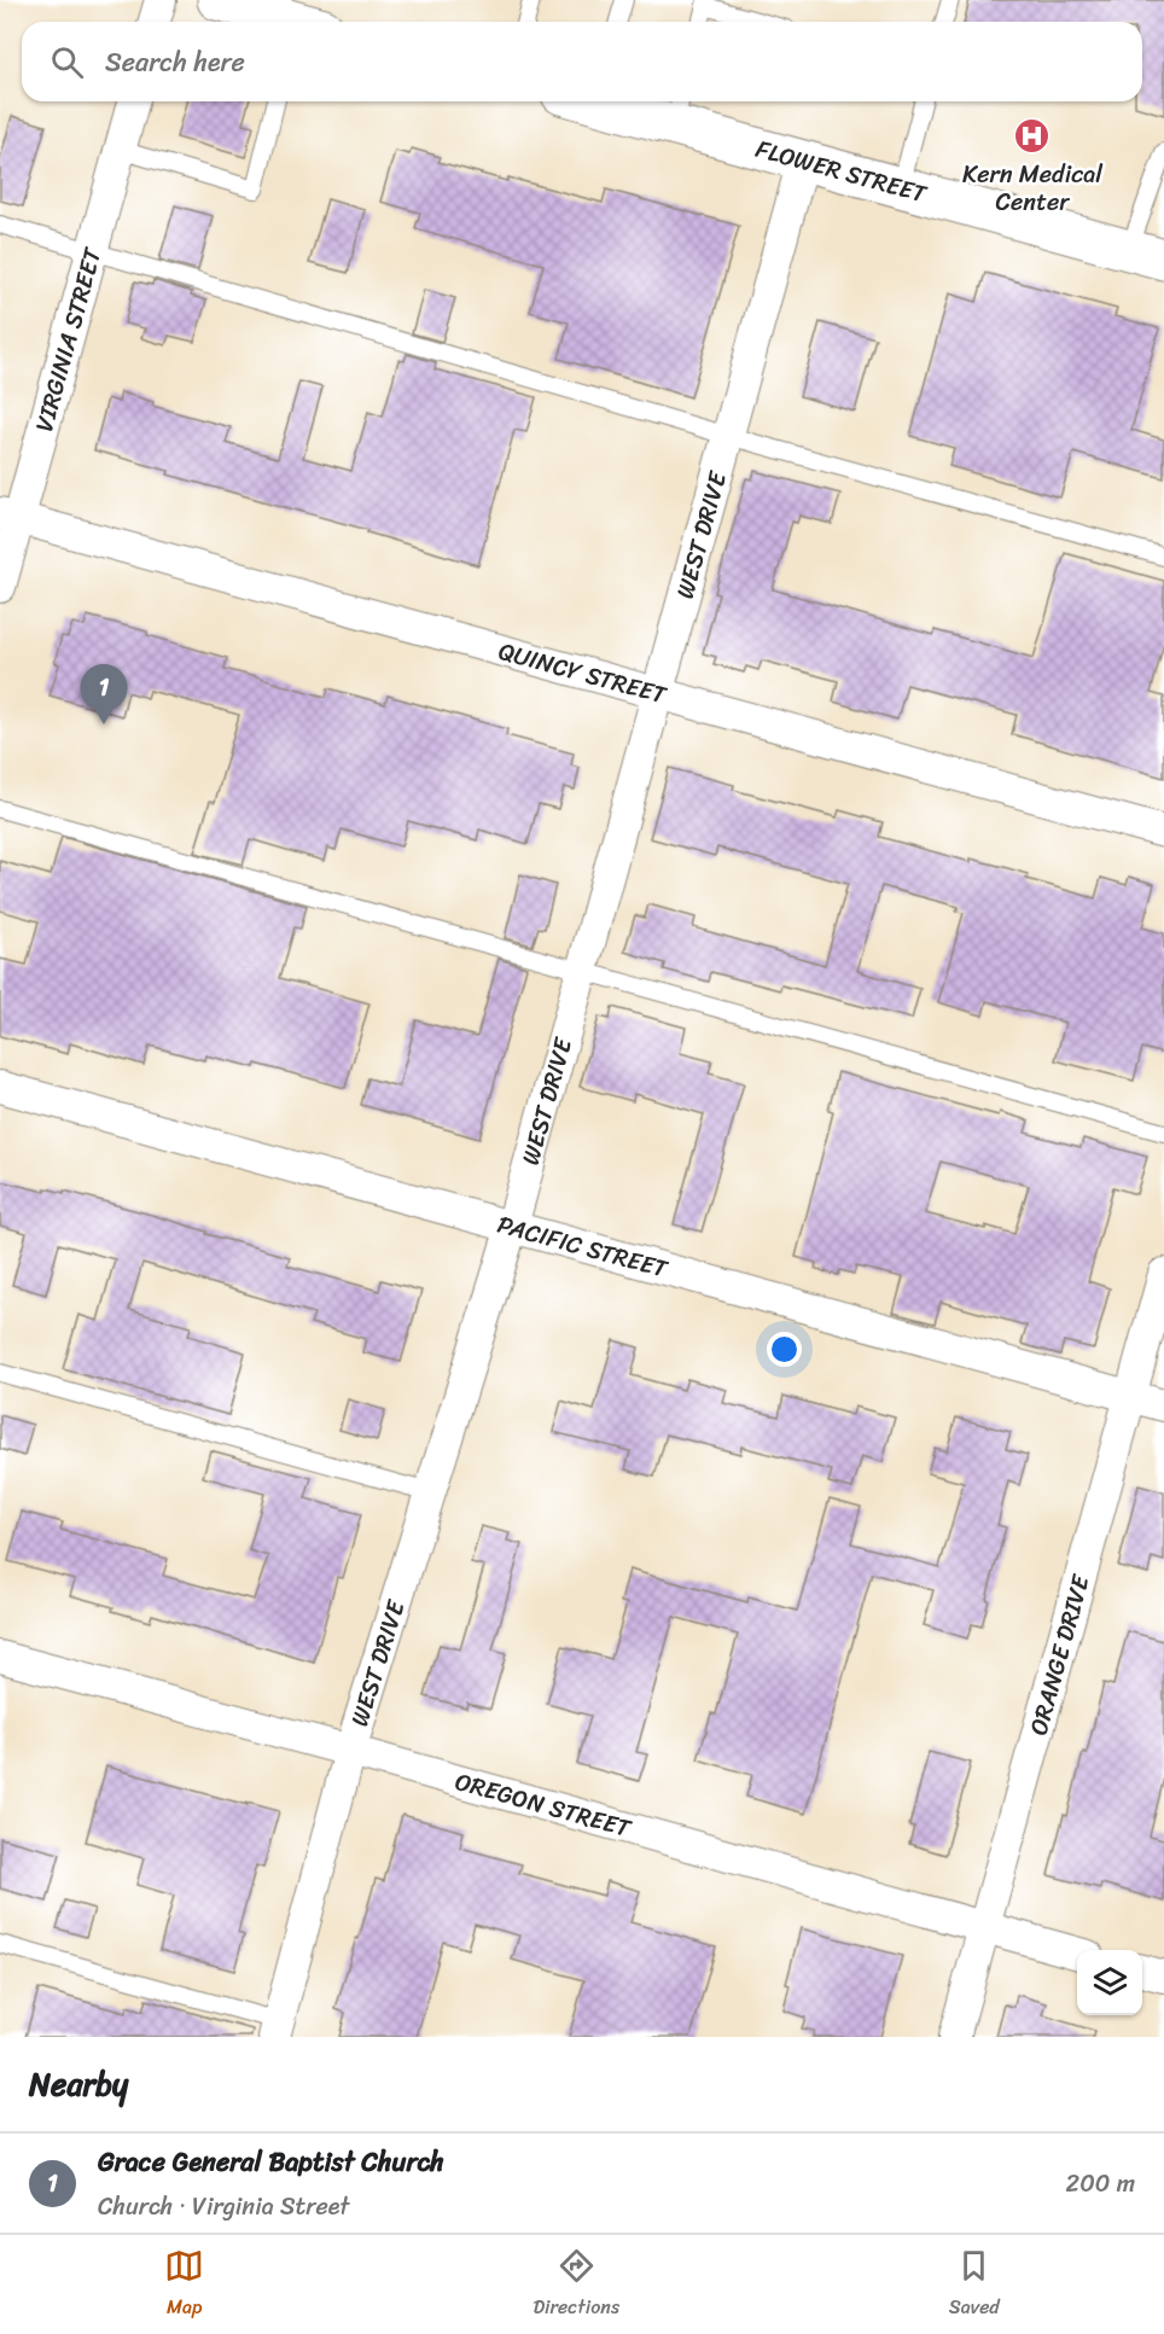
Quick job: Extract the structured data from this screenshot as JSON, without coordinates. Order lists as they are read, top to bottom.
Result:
{
  "streets": {
    "street": [
      "FLOWER STREET",
      "VIRGINIA STREET",
      "WEST DRIVE",
      "QUINCY STREET",
      "PACIFIC STREET",
      "ORANGE DRIVE",
      "OREGON STREET"
    ]
  },
  "crossings": [
    ["FLOWER STREET", "WEST DRIVE"],
    ["VIRGINIA STREET", "QUINCY STREET"],
    ["WEST DRIVE", "QUINCY STREET"],
    ["WEST DRIVE", "PACIFIC STREET"],
    ["WEST DRIVE", "OREGON STREET"],
    ["PACIFIC STREET", "ORANGE DRIVE"],
    ["ORANGE DRIVE", "OREGON STREET"]
  ],
  "places": {
    "hospital": ["Kern Medical Center"]
  },
  "page": {
    "search": "Search here",
    "pins": "1",
    "heading": "Nearby",
    "list": [
      {
        "mark": "1",
        "name": "Grace General Baptist Church",
        "note": "Church · Virginia Street",
        "value": "200 m"
      }
    ],
    "nav": ["Map", "Directions", "Saved"]
  }
}
